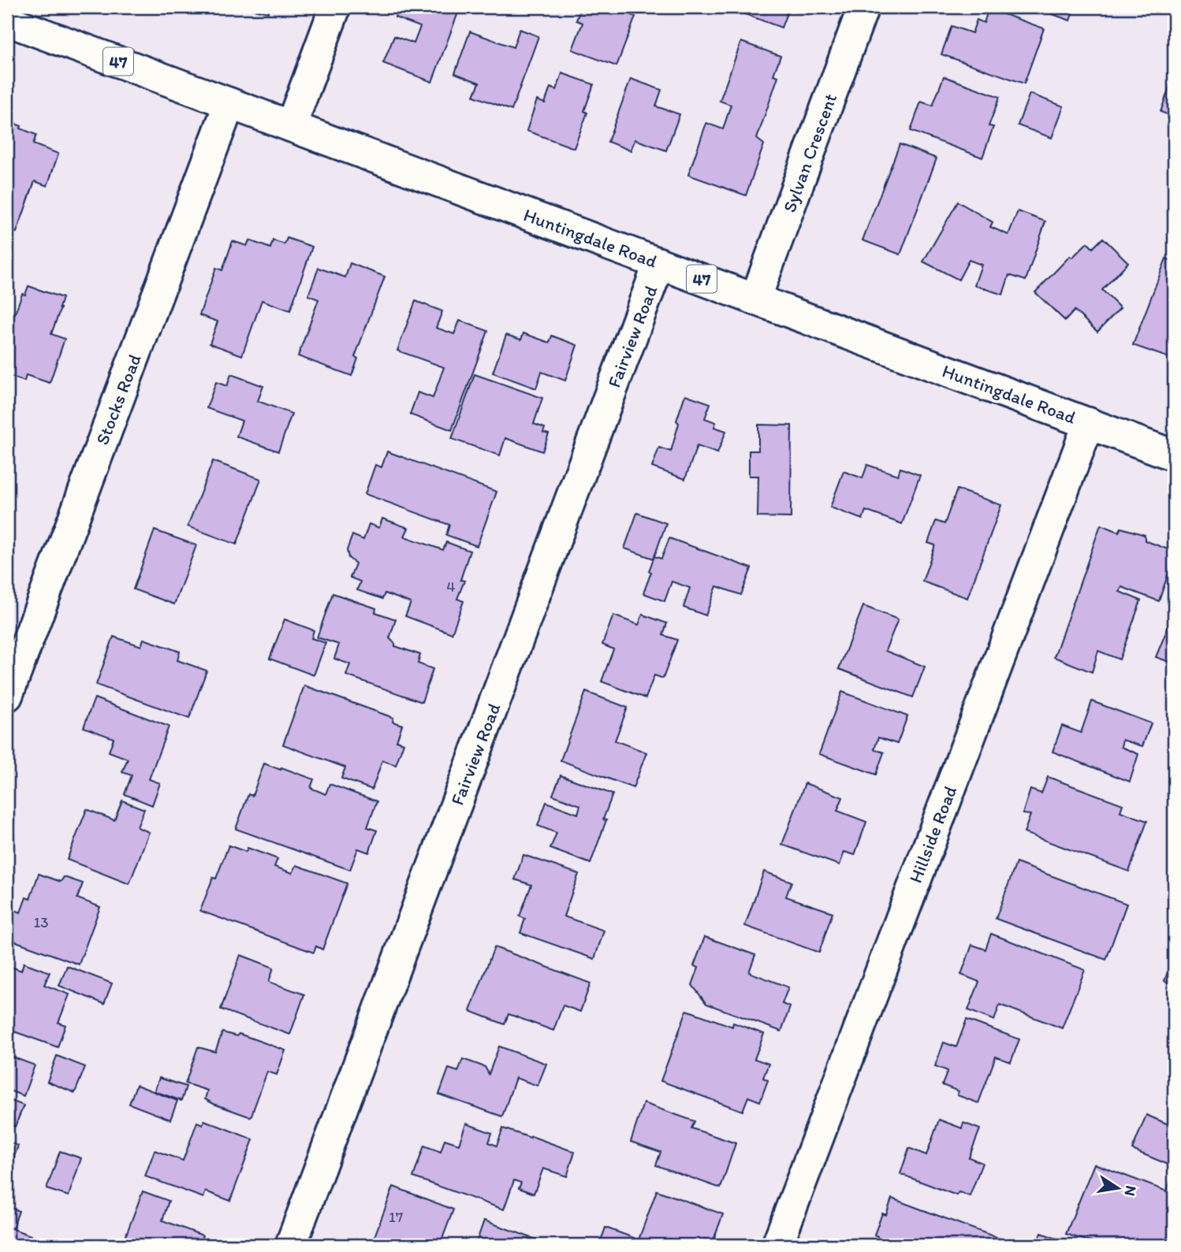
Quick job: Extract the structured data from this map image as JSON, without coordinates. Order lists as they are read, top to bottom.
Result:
{
  "streets": {
    "street": [
      "47",
      "Sylvan Crescent",
      "Huntingdale Road",
      "Fairview Road",
      "Stocks Road",
      "Hillside Road"
    ]
  },
  "crossings": [
    ["Sylvan Crescent", "Huntingdale Road"],
    ["Huntingdale Road", "Fairview Road"],
    ["Huntingdale Road", "Stocks Road"],
    ["Huntingdale Road", "Hillside Road"]
  ],
  "house_numbers": ["4", "13", "17"],
  "north": "right"
}
